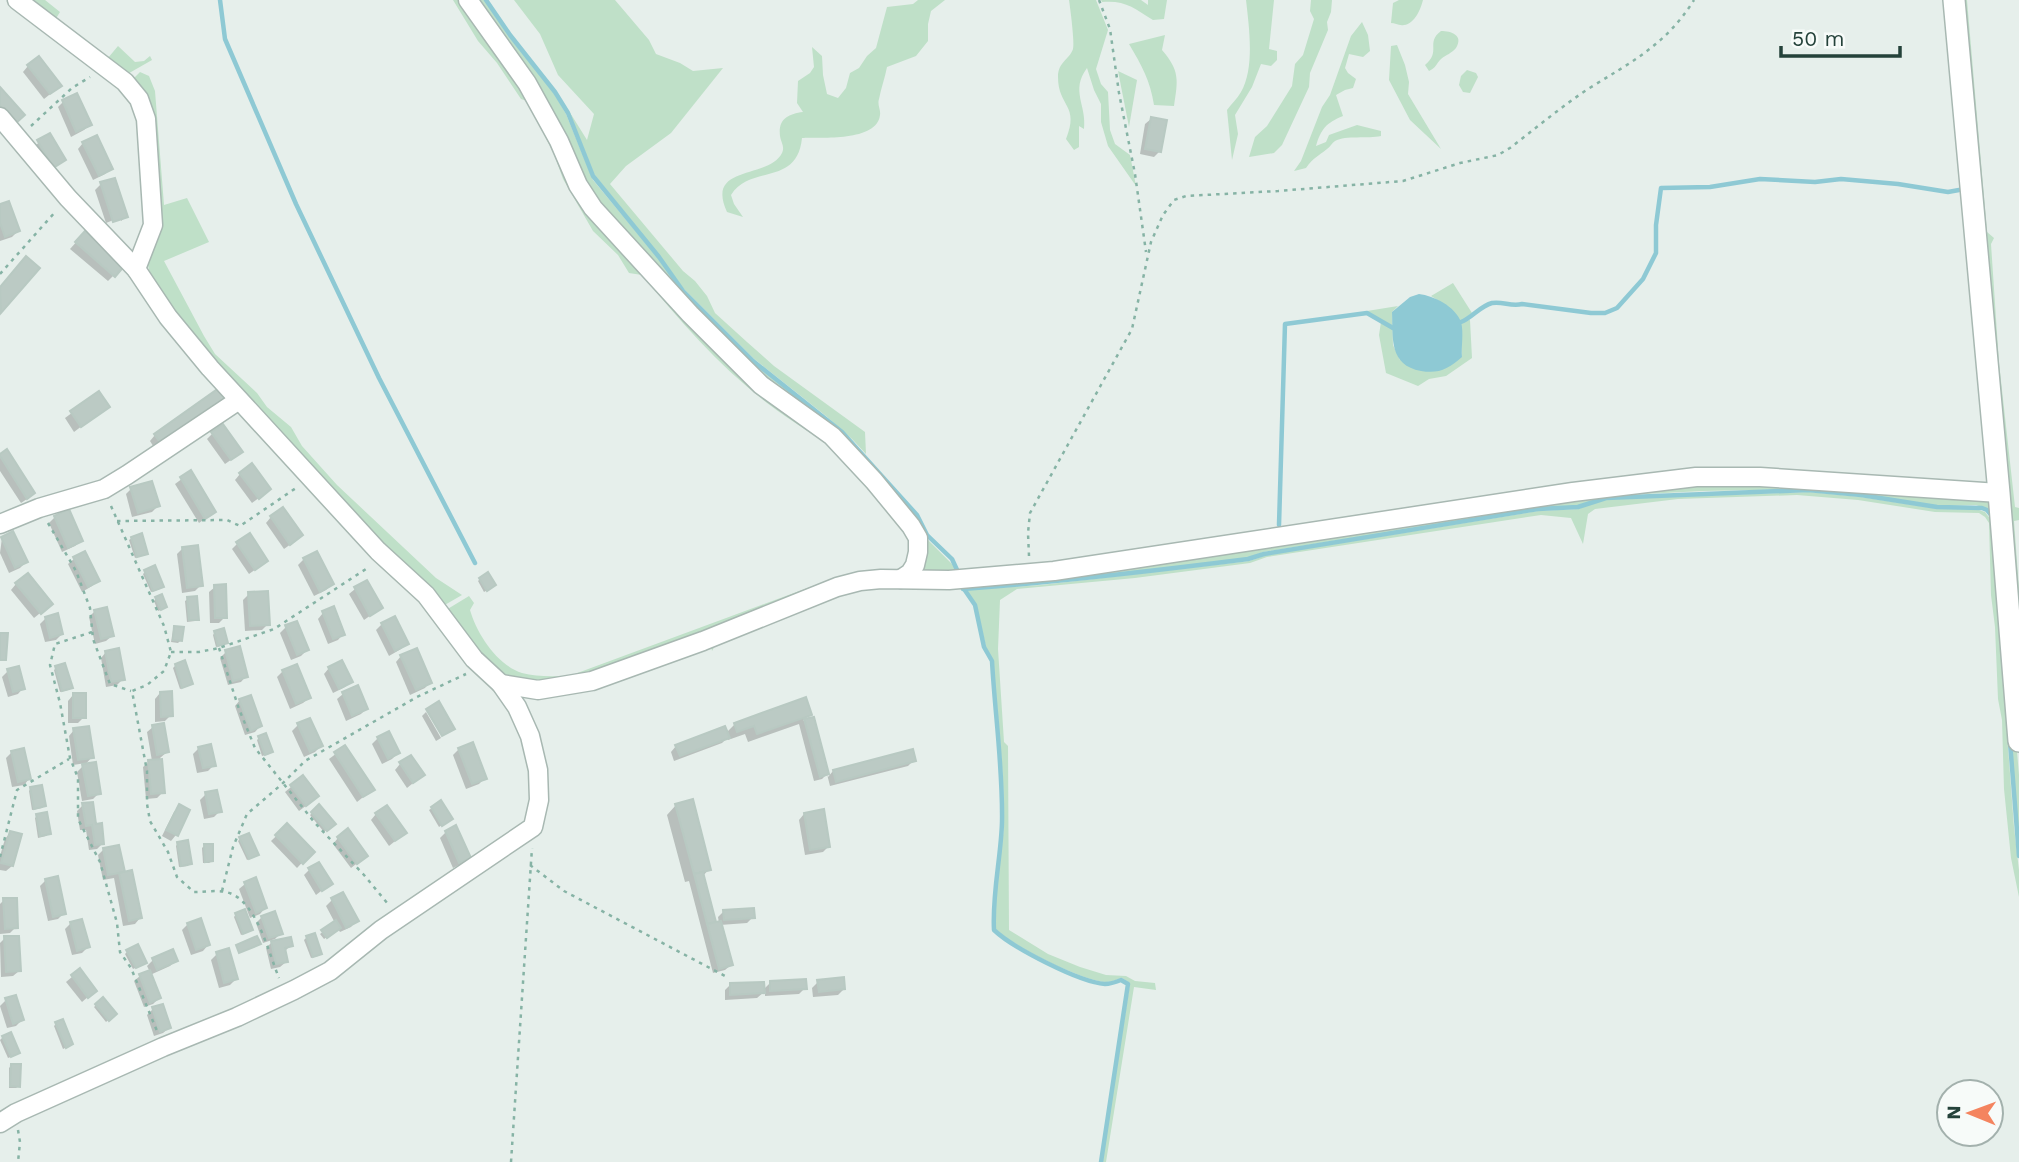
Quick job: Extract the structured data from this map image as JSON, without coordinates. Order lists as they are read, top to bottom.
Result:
{
  "scale_bar": "50 m",
  "north": "left"
}
